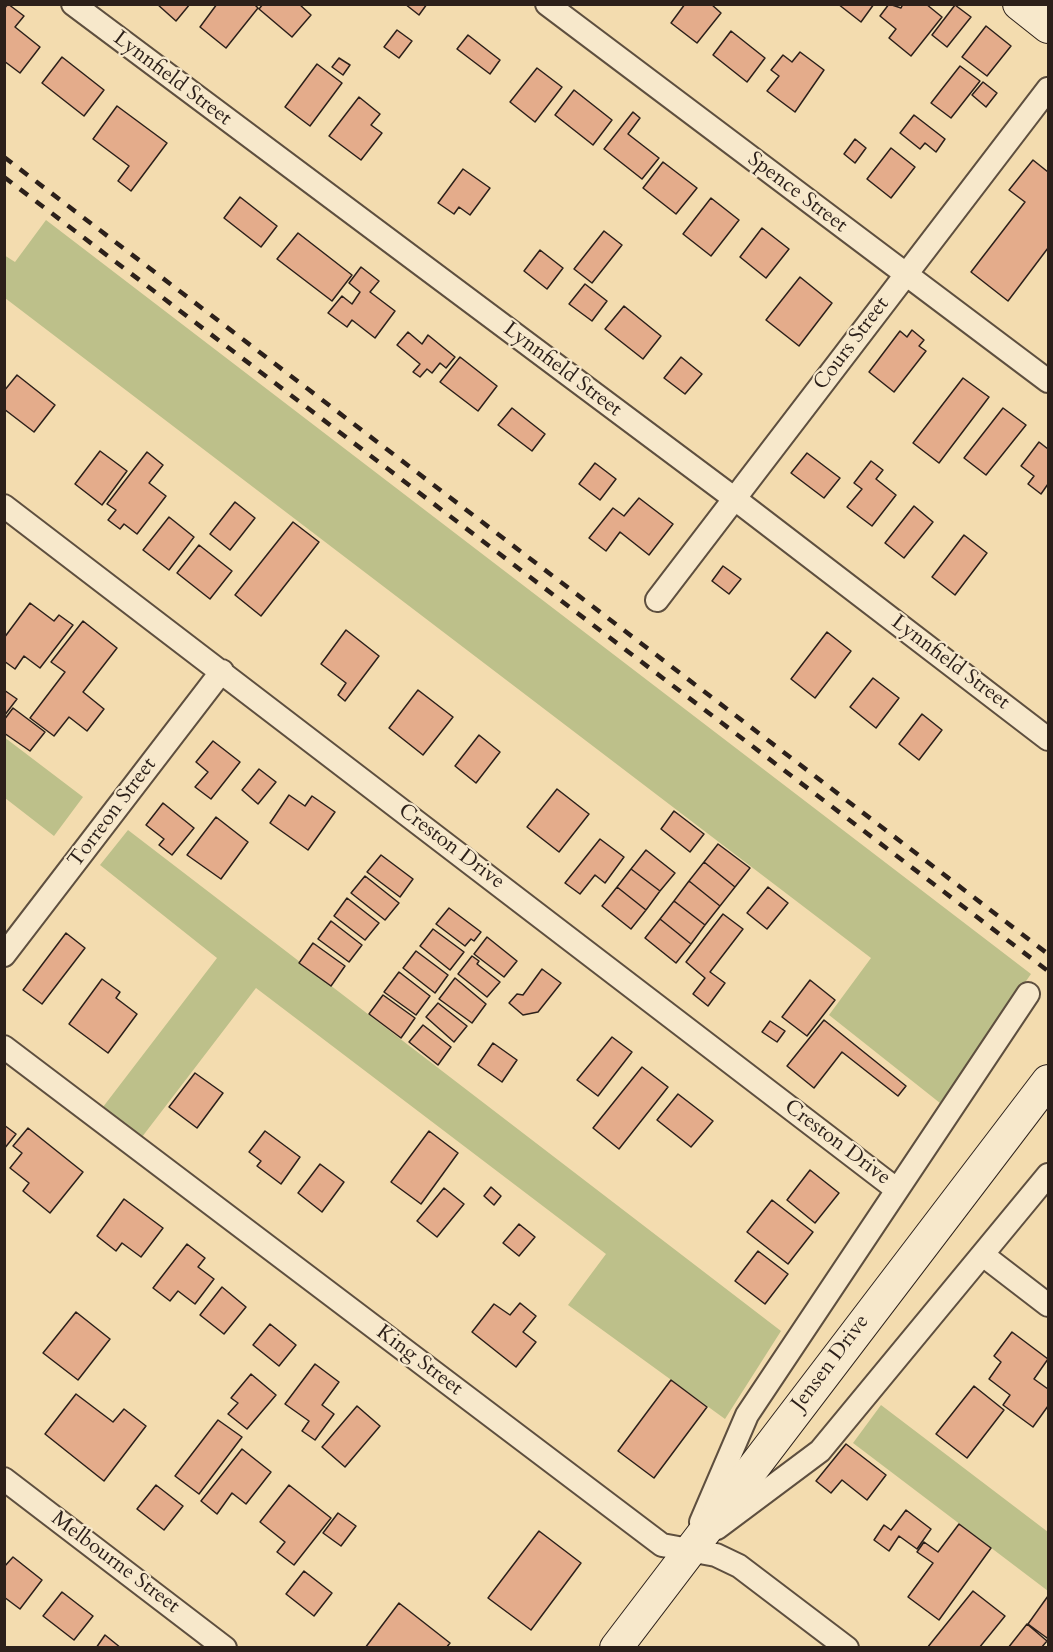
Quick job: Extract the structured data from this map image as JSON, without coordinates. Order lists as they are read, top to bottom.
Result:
{
  "streets": {
    "main road": ["Jensen Drive"],
    "street": [
      "Lynnfield Street",
      "Spence Street",
      "Cours Street",
      "Torreon Street",
      "Creston Drive",
      "King Street",
      "Melbourne Street"
    ]
  },
  "crossings": [
    ["Lynnfield Street", "Cours Street"],
    ["Spence Street", "Cours Street"],
    ["Torreon Street", "Creston Drive"],
    ["King Street", "Jensen Drive"]
  ]
}
